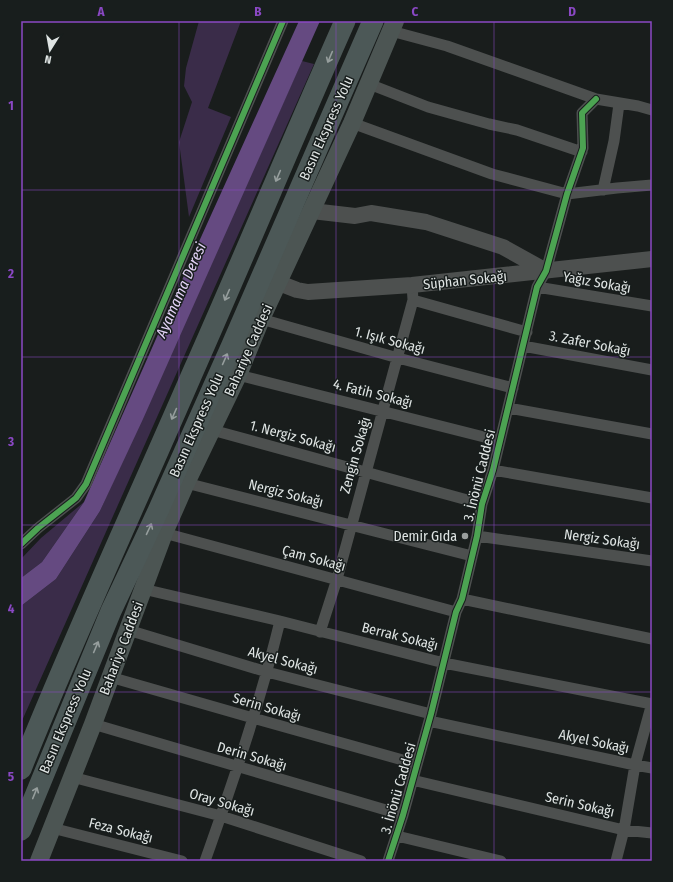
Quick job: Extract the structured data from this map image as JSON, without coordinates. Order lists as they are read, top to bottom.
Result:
{
  "streets": {
    "highway": ["Basın Ekspress Yolu"],
    "main road": ["Süphan Sokağı", "Bahariye Caddesi"],
    "street": [
      "Yağız Sokağı",
      "1. Işık Sokağı",
      "3. Zafer Sokağı",
      "4. Fatih Sokağı",
      "1. Nergiz Sokağı",
      "Zengin Sokağı",
      "3. İnönü Caddesi",
      "Nergiz Sokağı",
      "Çam Sokağı",
      "Berrak Sokağı",
      "Akyel Sokağı",
      "Serin Sokağı",
      "Derin Sokağı",
      "Oray Sokağı",
      "Feza Sokağı"
    ]
  },
  "crossings": [
    ["Süphan Sokağı", "Bahariye Caddesi"],
    ["Süphan Sokağı", "Zengin Sokağı"],
    ["Süphan Sokağı", "3. İnönü Caddesi"],
    ["Yağız Sokağı", "3. İnönü Caddesi"],
    ["1. Işık Sokağı", "Bahariye Caddesi"],
    ["1. Işık Sokağı", "Zengin Sokağı"],
    ["1. Işık Sokağı", "3. İnönü Caddesi"],
    ["3. Zafer Sokağı", "3. İnönü Caddesi"],
    ["Bahariye Caddesi", "4. Fatih Sokağı"],
    ["Bahariye Caddesi", "1. Nergiz Sokağı"],
    ["Bahariye Caddesi", "Nergiz Sokağı"],
    ["Bahariye Caddesi", "Çam Sokağı"],
    ["Bahariye Caddesi", "Berrak Sokağı"],
    ["Bahariye Caddesi", "Akyel Sokağı"],
    ["Bahariye Caddesi", "Serin Sokağı"],
    ["Bahariye Caddesi", "Derin Sokağı"],
    ["Bahariye Caddesi", "Oray Sokağı"],
    ["Bahariye Caddesi", "Feza Sokağı"],
    ["4. Fatih Sokağı", "Zengin Sokağı"],
    ["4. Fatih Sokağı", "3. İnönü Caddesi"],
    ["1. Nergiz Sokağı", "Zengin Sokağı"],
    ["1. Nergiz Sokağı", "3. İnönü Caddesi"],
    ["Zengin Sokağı", "Nergiz Sokağı"],
    ["Zengin Sokağı", "Çam Sokağı"],
    ["Zengin Sokağı", "Berrak Sokağı"],
    ["3. İnönü Caddesi", "Nergiz Sokağı"],
    ["3. İnönü Caddesi", "Çam Sokağı"],
    ["3. İnönü Caddesi", "Berrak Sokağı"],
    ["3. İnönü Caddesi", "Akyel Sokağı"],
    ["3. İnönü Caddesi", "Serin Sokağı"],
    ["3. İnönü Caddesi", "Derin Sokağı"]
  ],
  "water": ["Ayamama Deresi"],
  "places": ["Demir Gıda"],
  "north": "bottom",
  "grid": {
    "columns": [
      "A",
      "B",
      "C",
      "D"
    ],
    "rows": [
      "1",
      "2",
      "3",
      "4",
      "5"
    ]
  }
}
